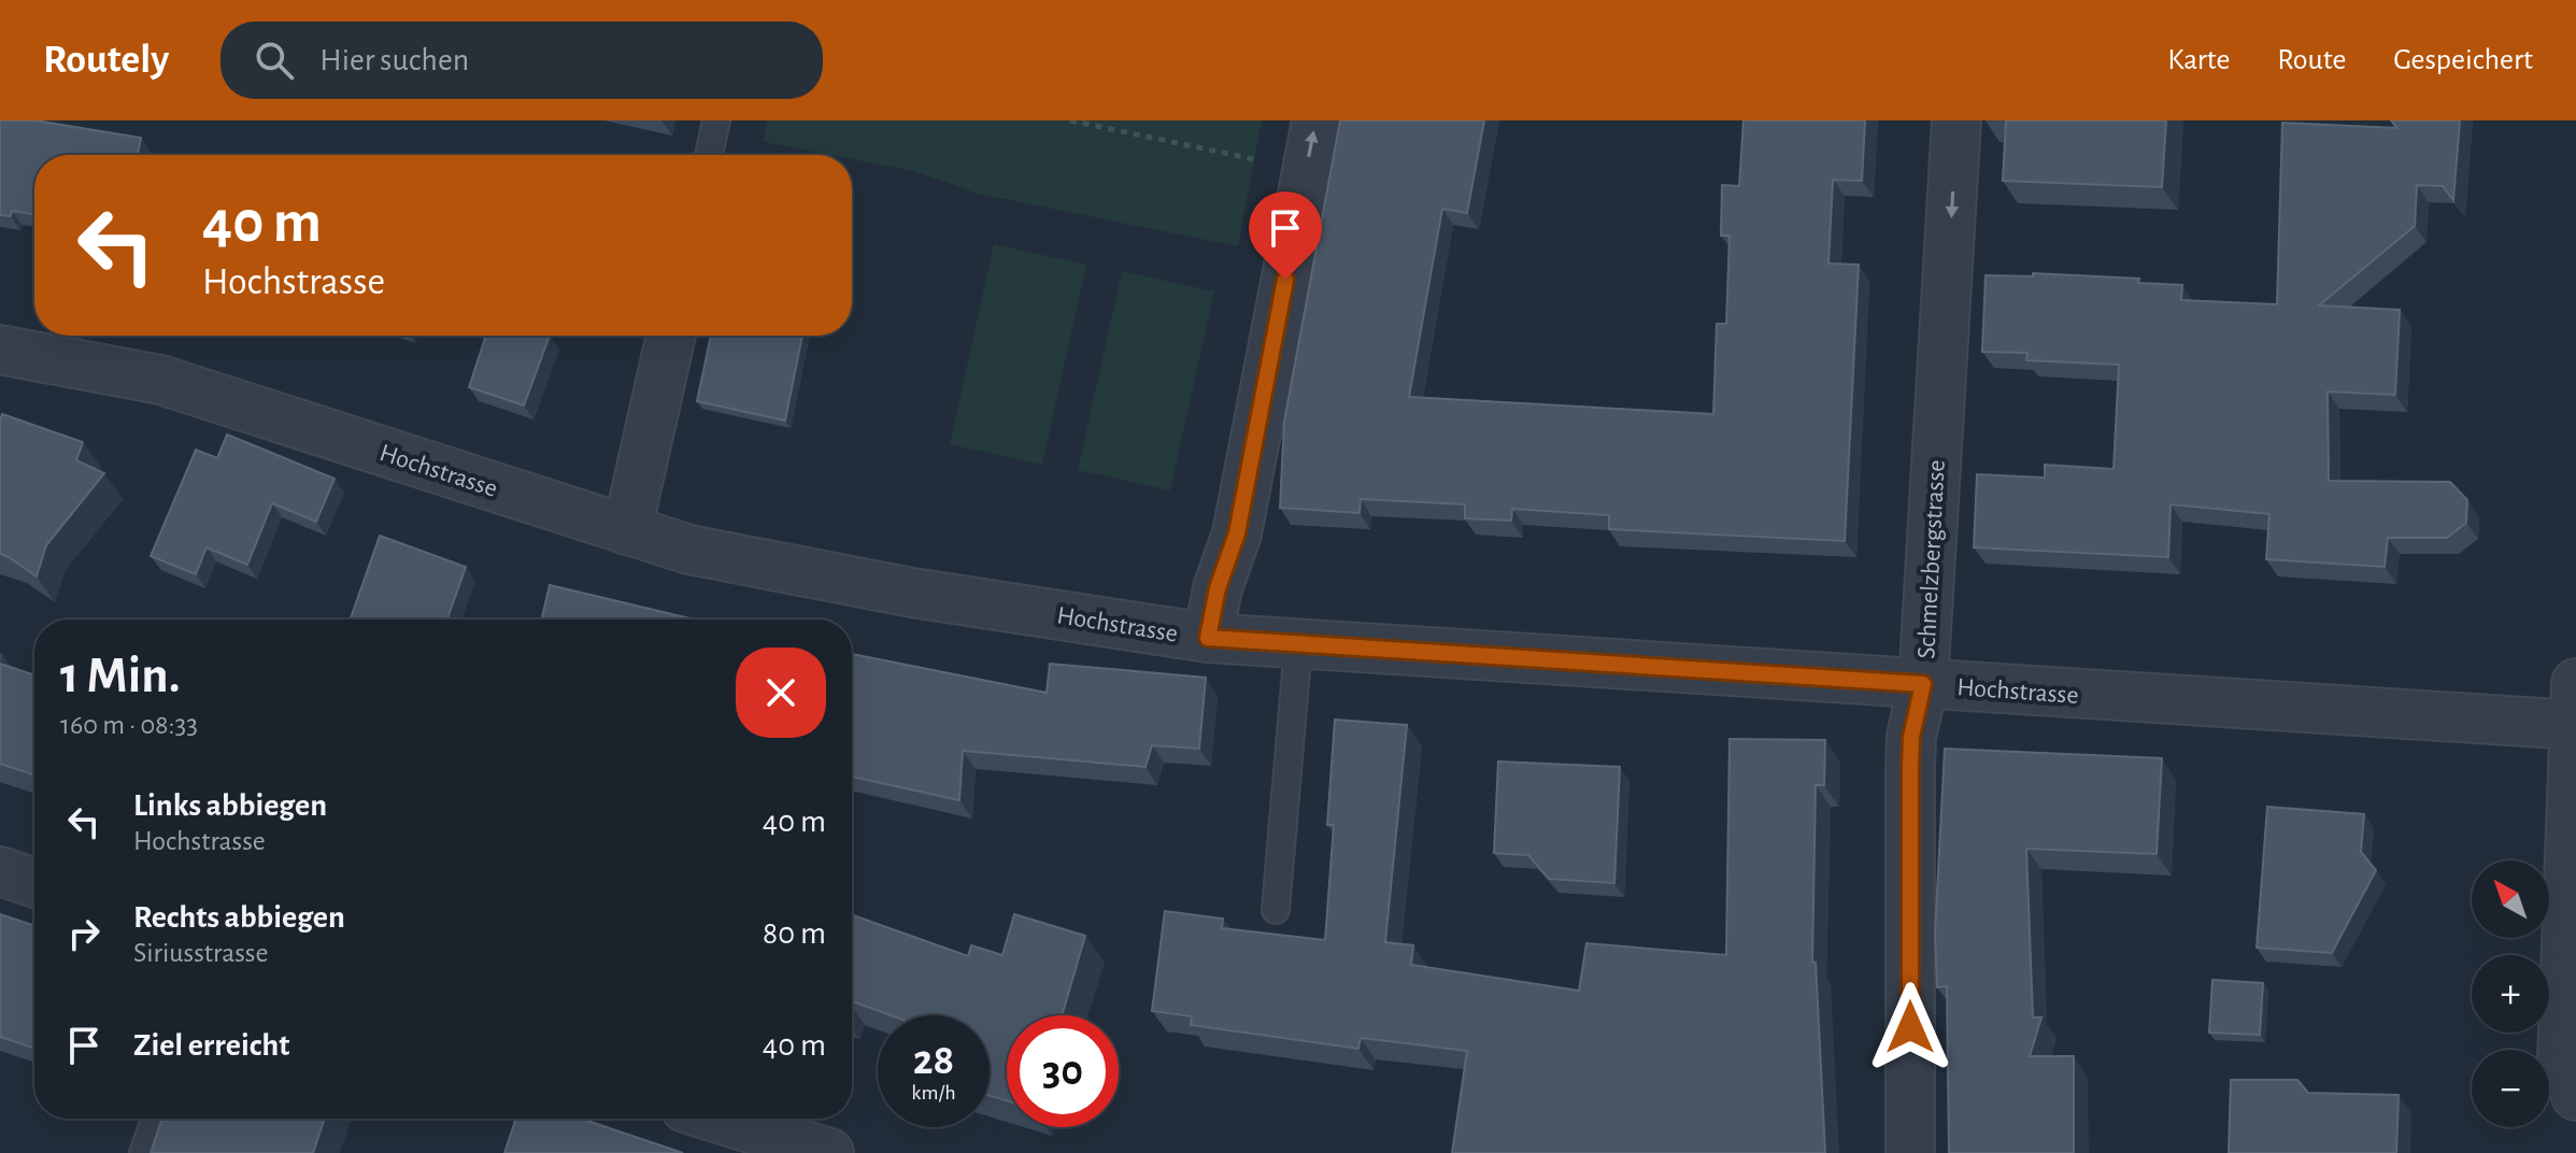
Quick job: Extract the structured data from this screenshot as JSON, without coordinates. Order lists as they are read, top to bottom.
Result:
{
  "streets": {
    "street": ["Hochstrasse", "Schmelzbergstrasse"]
  },
  "crossings": [
    ["Hochstrasse", "Schmelzbergstrasse"]
  ],
  "one_way": ["Schmelzbergstrasse"],
  "north": "top left",
  "page": {
    "header": "Routely",
    "search": "Hier suchen",
    "nav": ["Karte", "Route", "Gespeichert"],
    "turn": ["40 m", "Hochstrasse"],
    "heading": ["1 Min.", "160 m · 08:33"],
    "list": [
      {
        "name": "Links abbiegen",
        "note": "Hochstrasse",
        "value": "40 m"
      },
      {
        "name": "Rechts abbiegen",
        "note": "Siriusstrasse",
        "value": "80 m"
      },
      {
        "name": "Ziel erreicht",
        "value": "40 m"
      }
    ],
    "map_buttons": ["+", "−"],
    "speed": "28 km/h",
    "limit": "30"
  }
}
